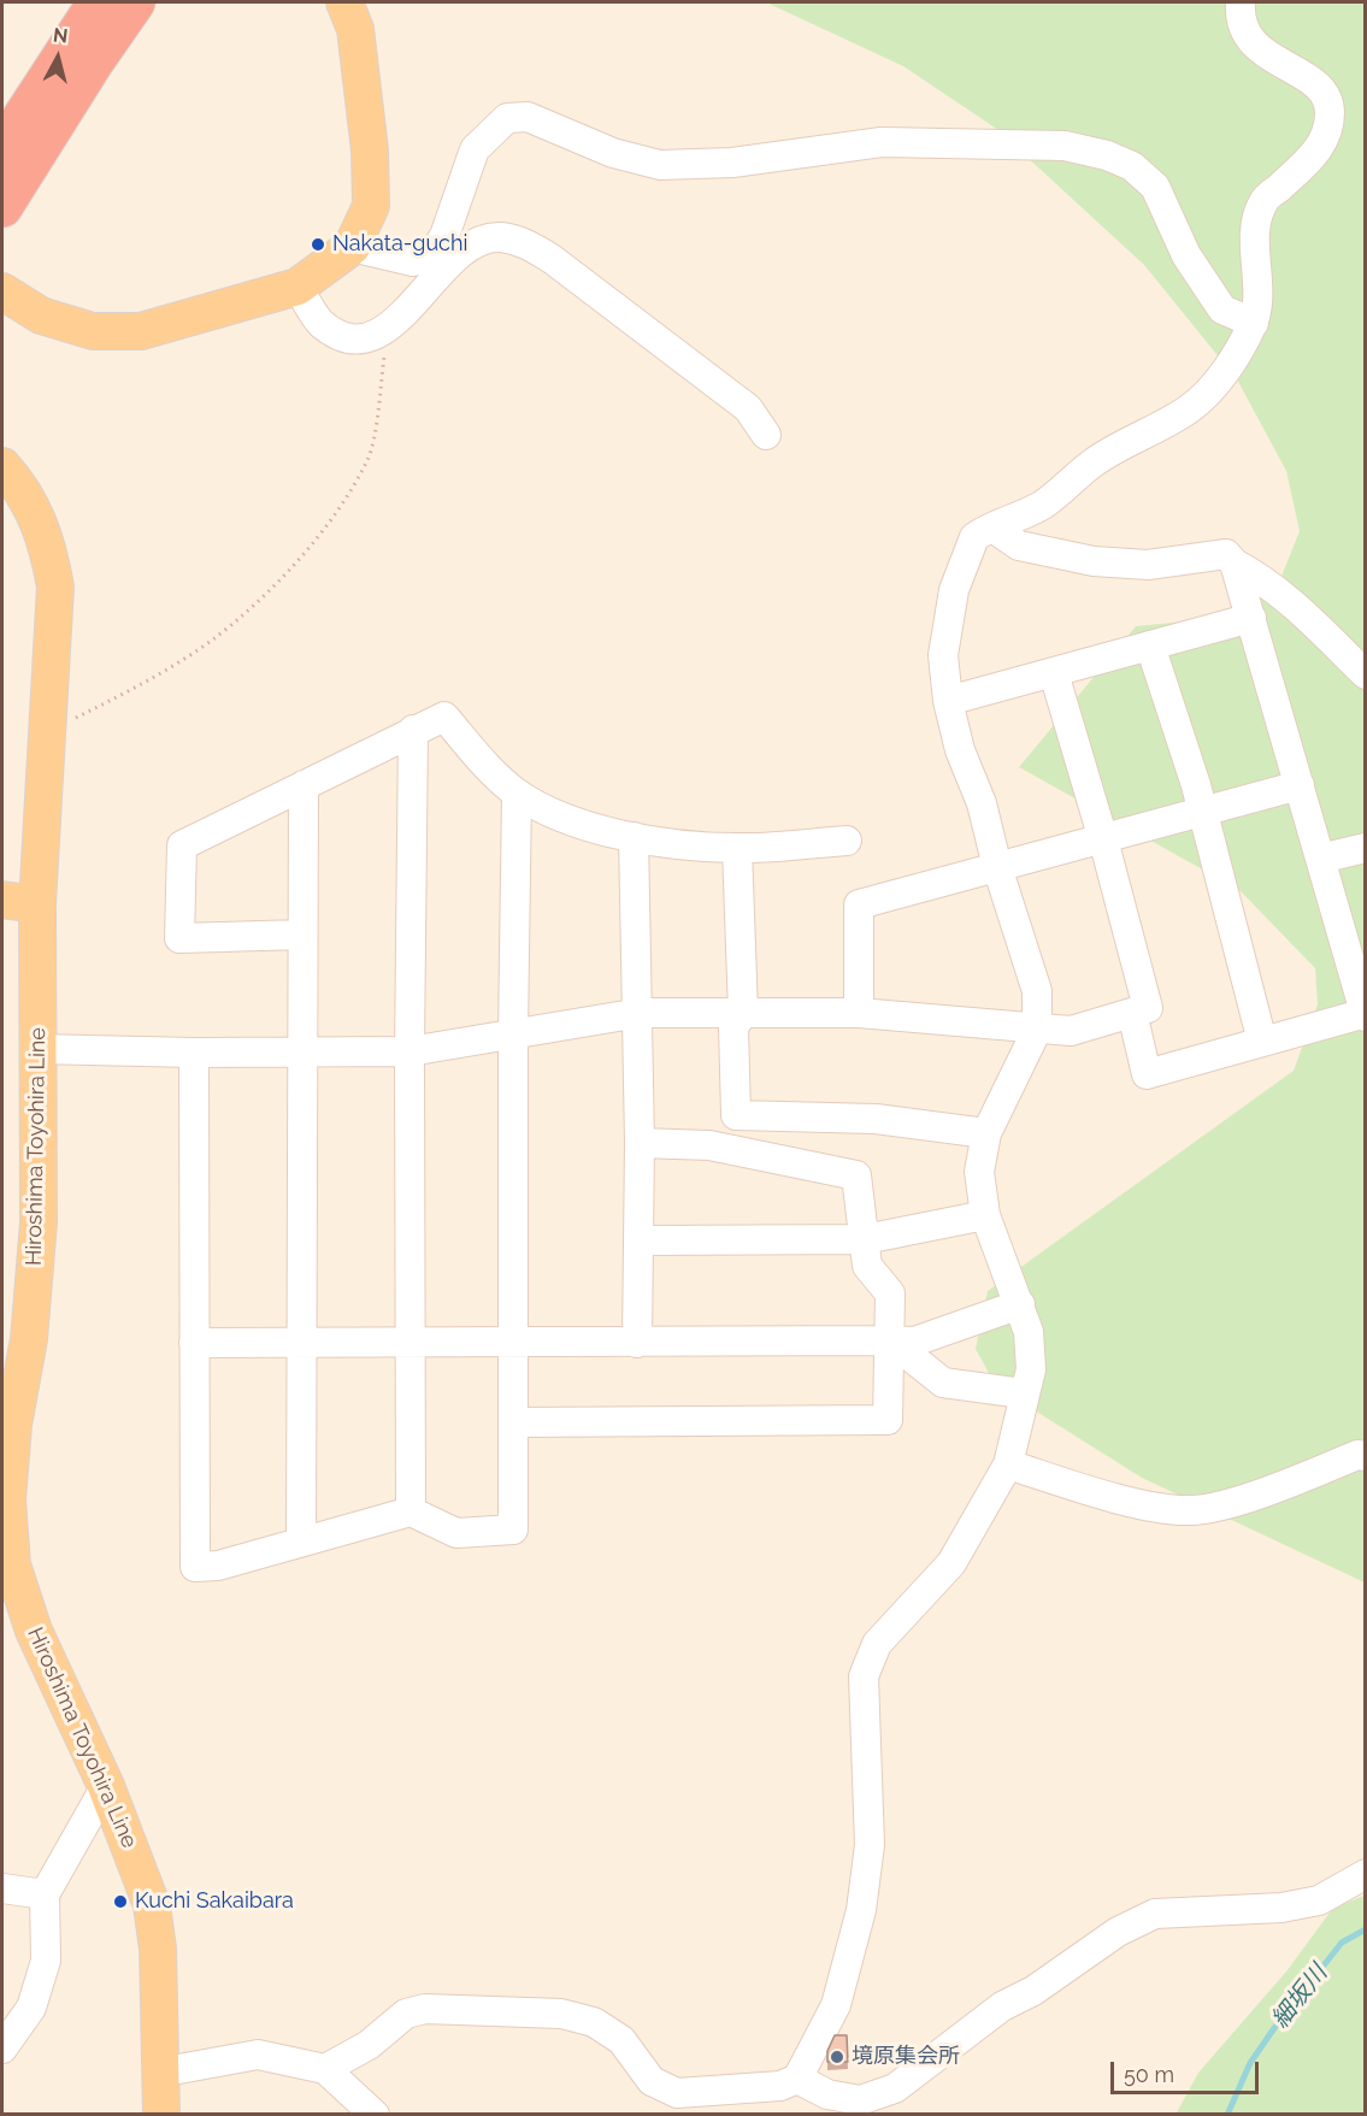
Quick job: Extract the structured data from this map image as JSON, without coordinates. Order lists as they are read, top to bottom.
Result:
{
  "streets": {
    "main road": ["Hiroshima Toyohira Line"]
  },
  "water": ["細坂川"],
  "places": ["Nakata-guchi", "Kuchi Sakaibara", "境原集会所"],
  "scale_bar": "50 m",
  "north": "top"
}
